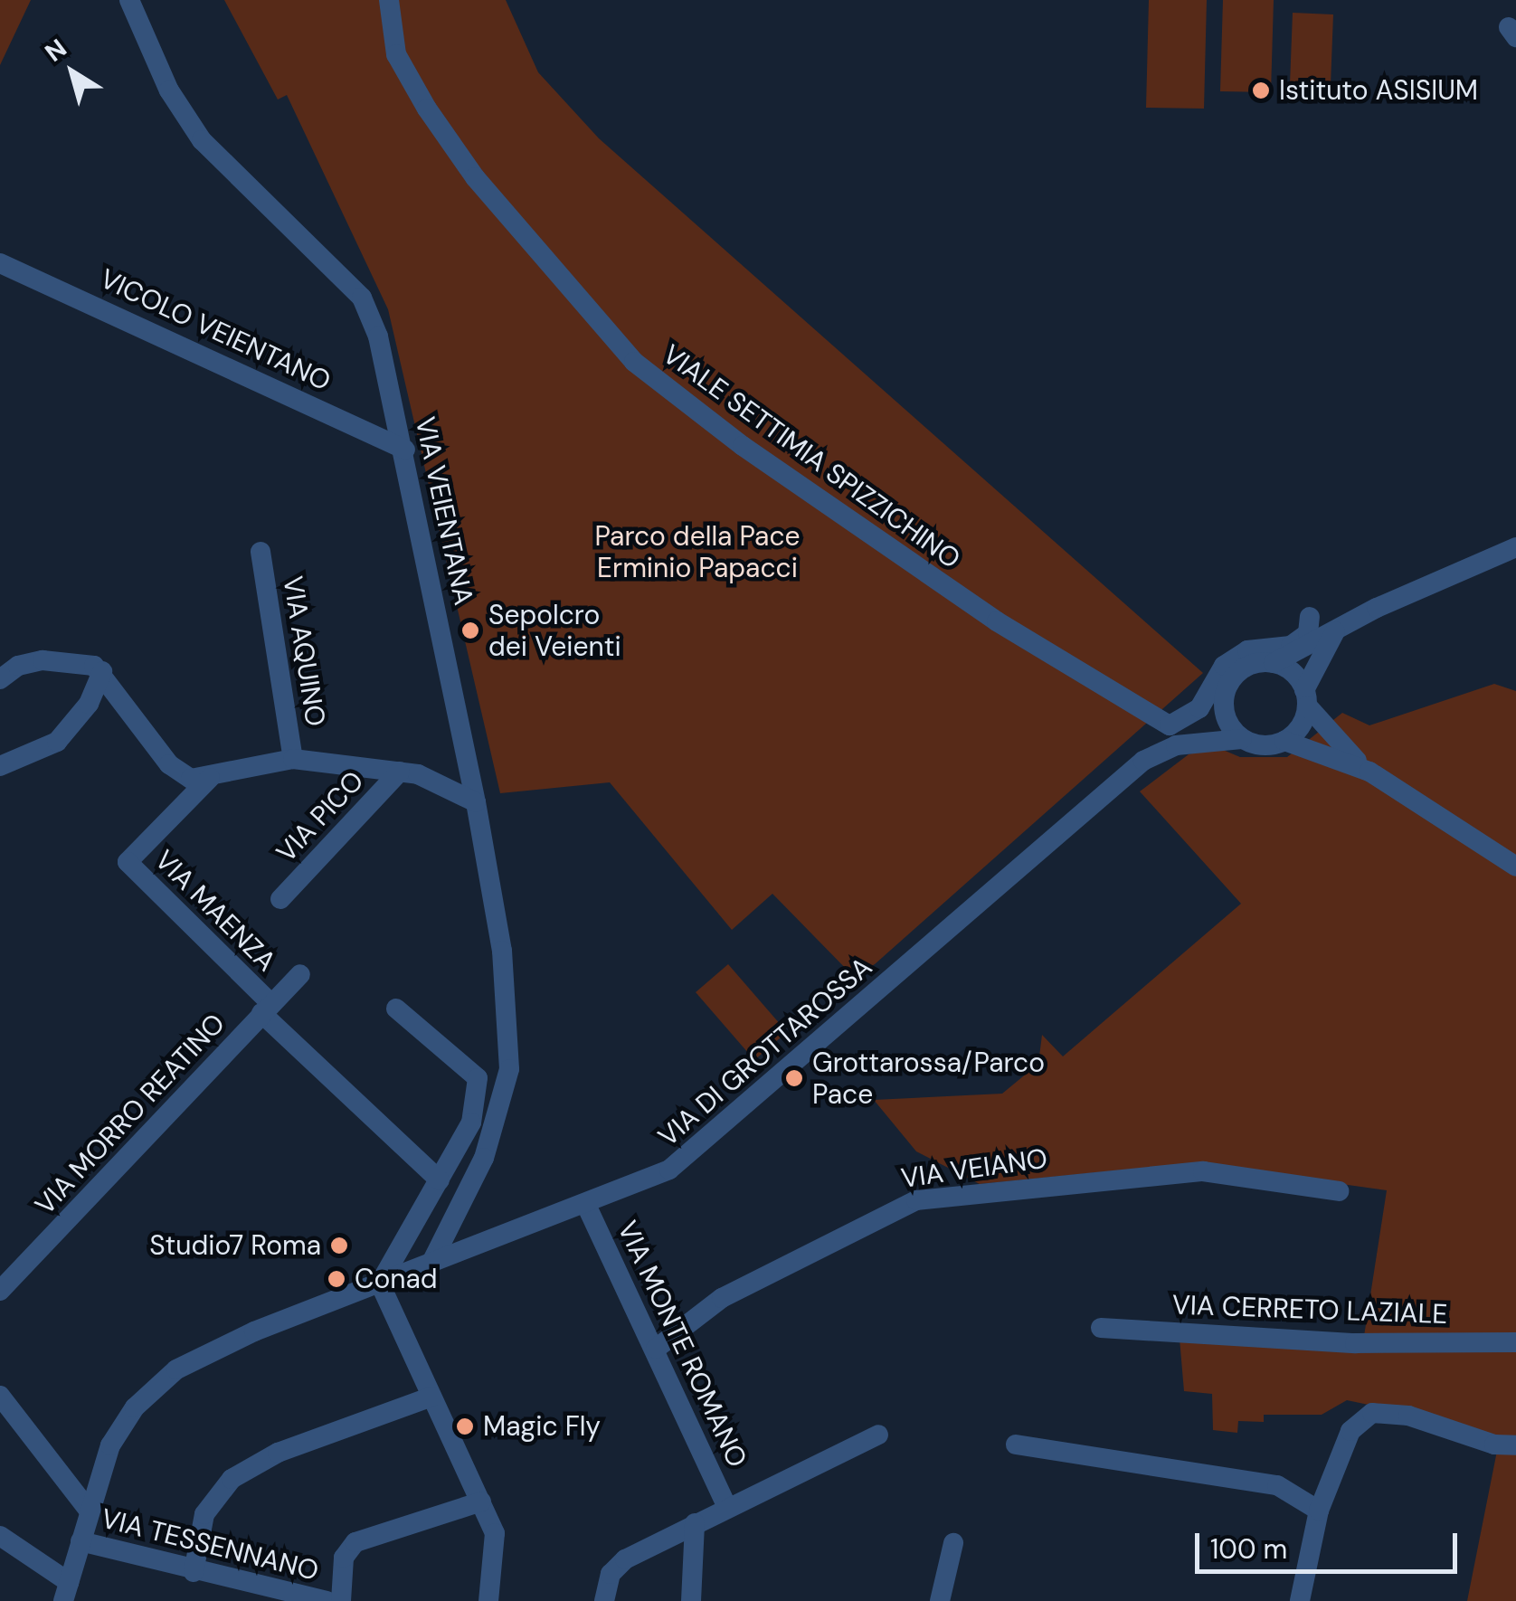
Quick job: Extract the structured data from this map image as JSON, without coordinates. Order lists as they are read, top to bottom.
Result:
{
  "streets": {
    "street": [
      "VICOLO VEIENTANO",
      "VIALE SETTIMIA SPIZZICHINO",
      "VIA VEIENTANA",
      "VIA AQUINO",
      "VIA PICO",
      "VIA MAENZA",
      "VIA DI GROTTAROSSA",
      "VIA MORRO REATINO",
      "VIA VEIANO",
      "VIA CERRETO LAZIALE",
      "VIA MONTE ROMANO",
      "VIA TESSENNANO"
    ]
  },
  "crossings": [
    ["VICOLO VEIENTANO", "VIA VEIENTANA"],
    ["VIA VEIENTANA", "VIA DI GROTTAROSSA"],
    ["VIA MAENZA", "VIA MORRO REATINO"],
    ["VIA DI GROTTAROSSA", "VIA MONTE ROMANO"],
    ["VIA DI GROTTAROSSA", "VIA TESSENNANO"],
    ["VIA VEIANO", "VIA MONTE ROMANO"]
  ],
  "parks": ["Parco della Pace Erminio Papacci"],
  "places": [
    "Istituto ASISIUM",
    "Sepolcro dei Veienti",
    "Grottarossa/Parco Pace",
    "Studio7 Roma",
    "Conad",
    "Magic Fly"
  ],
  "scale_bar": "100 m",
  "north": "top left"
}
